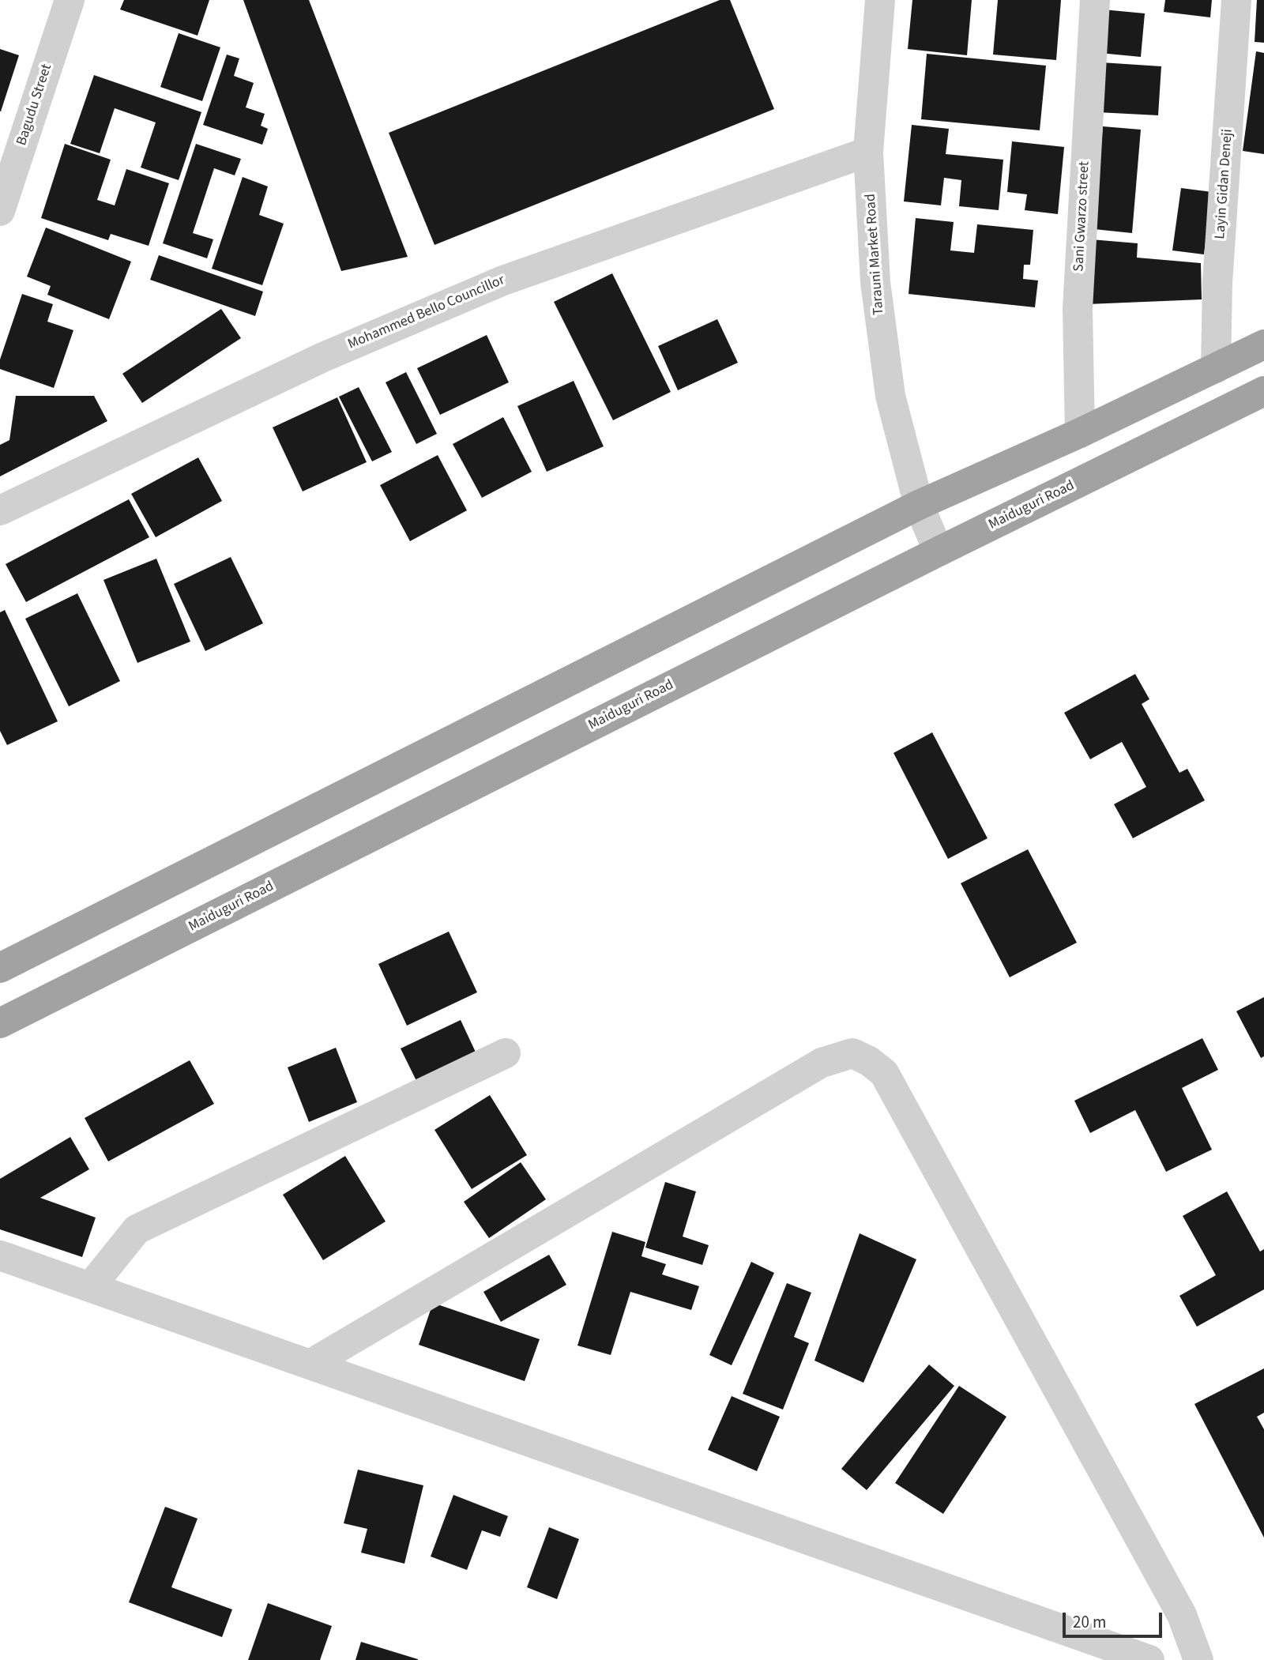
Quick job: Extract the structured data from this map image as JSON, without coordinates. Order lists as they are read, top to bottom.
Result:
{
  "streets": {
    "highway": ["Maiduguri Road"],
    "street": [
      "Bagudu Street",
      "Layin Gidan Deneji",
      "Sani Gwarzo street",
      "Tarauni Market Road",
      "Mohammed Bello Councillor"
    ]
  },
  "crossings": [
    ["Tarauni Market Road", "Mohammed Bello Councillor"],
    ["Tarauni Market Road", "Maiduguri Road"]
  ],
  "scale_bar": "20 m"
}
